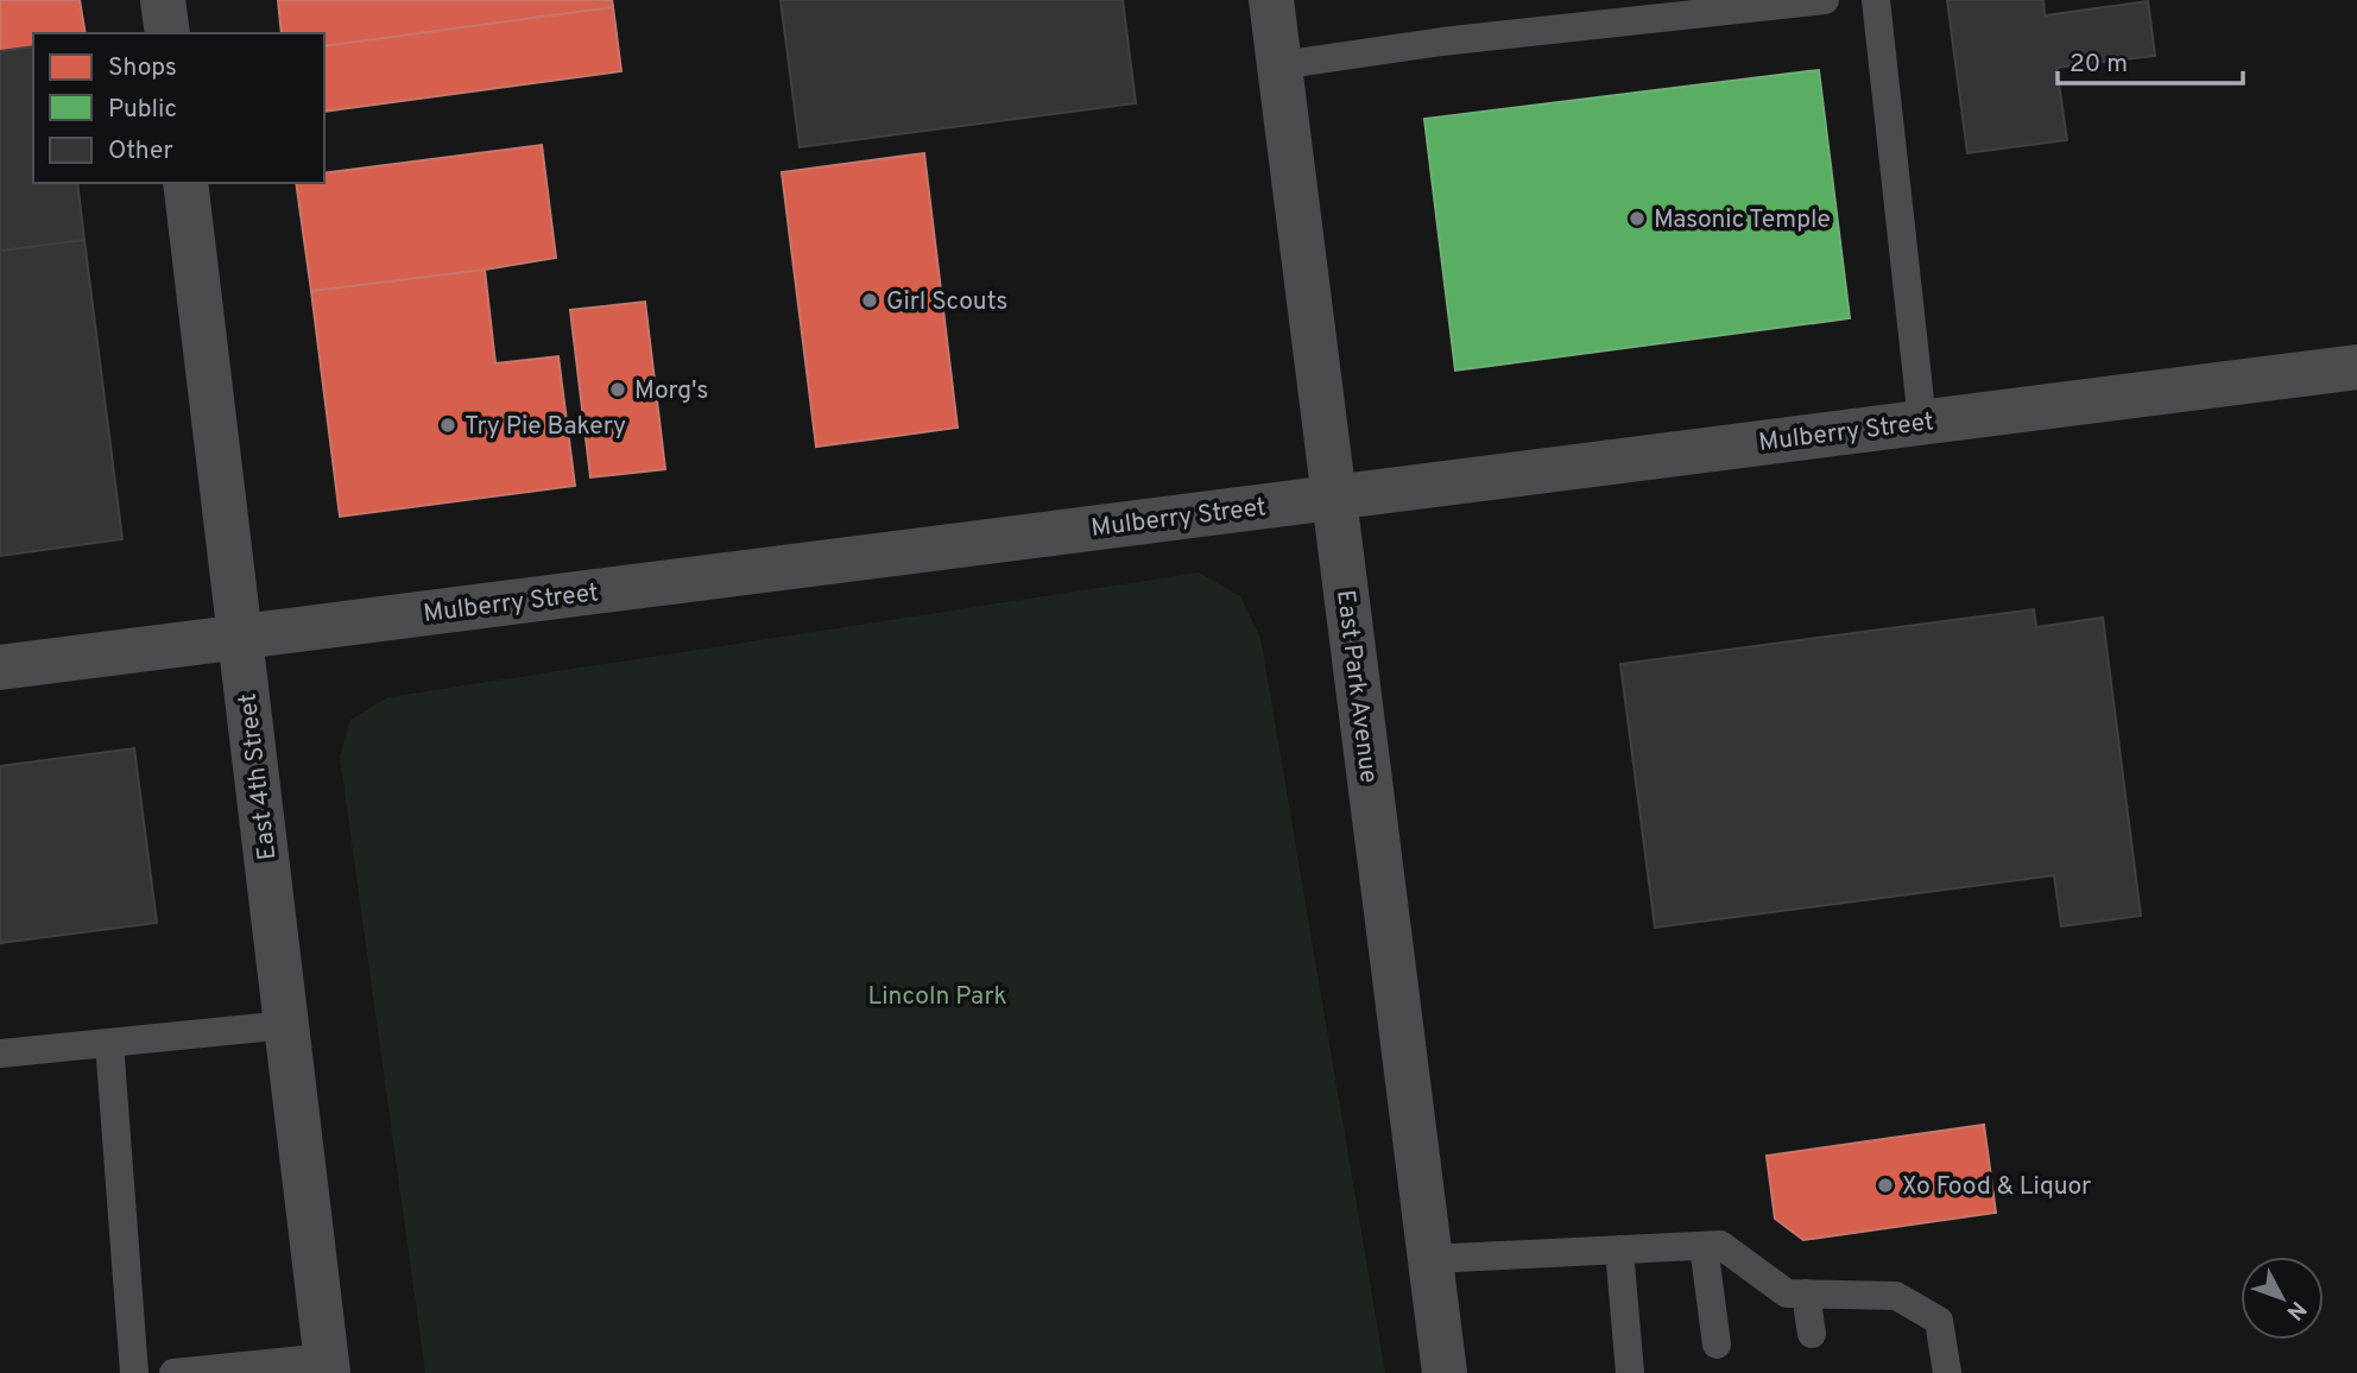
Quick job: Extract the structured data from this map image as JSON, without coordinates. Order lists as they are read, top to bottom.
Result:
{
  "streets": {
    "street": ["Mulberry Street", "East Park Avenue", "East 4th Street"]
  },
  "crossings": [
    ["Mulberry Street", "East Park Avenue"],
    ["Mulberry Street", "East 4th Street"]
  ],
  "parks": ["Lincoln Park"],
  "places": [
    "Masonic Temple",
    "Girl Scouts",
    "Morg's",
    "Try Pie Bakery",
    "Xo Food & Liquor"
  ],
  "legend": ["Shops", "Public", "Other"],
  "scale_bar": "20 m",
  "north": "bottom right"
}
